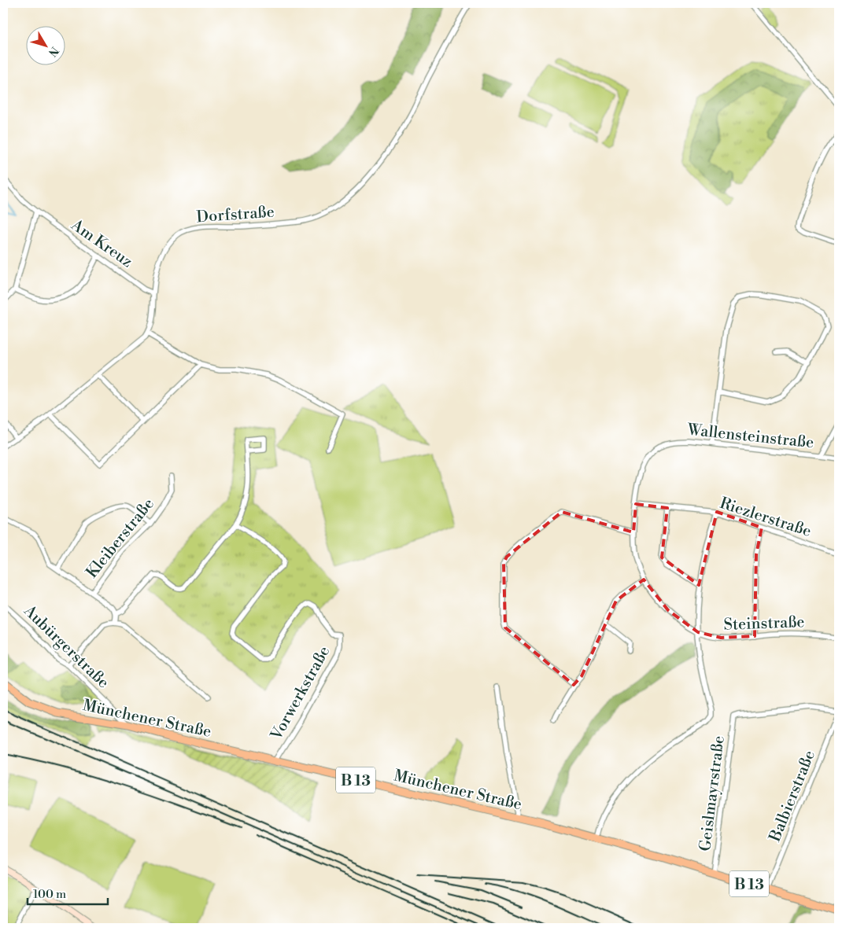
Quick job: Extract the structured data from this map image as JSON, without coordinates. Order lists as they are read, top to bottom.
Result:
{
  "streets": {
    "main road": ["Münchener Straße", "B 13"],
    "street": [
      "Dorfstraße",
      "Am Kreuz",
      "Wallensteinstraße",
      "Riezlerstraße",
      "Kleiberstraße",
      "Steinstraße",
      "Aubürgerstraße",
      "Vorwerkstraße",
      "Geislmayrstraße",
      "Balbierstraße"
    ]
  },
  "crossings": [
    ["Dorfstraße", "Am Kreuz"],
    ["Wallensteinstraße", "Riezlerstraße"],
    ["Wallensteinstraße", "Steinstraße"],
    ["Aubürgerstraße", "Münchener Straße"],
    ["Vorwerkstraße", "Münchener Straße"],
    ["Münchener Straße", "Geislmayrstraße"],
    ["Münchener Straße", "Balbierstraße"],
    ["Geislmayrstraße", "Balbierstraße"]
  ],
  "scale_bar": "100 m",
  "north": "bottom right"
}
